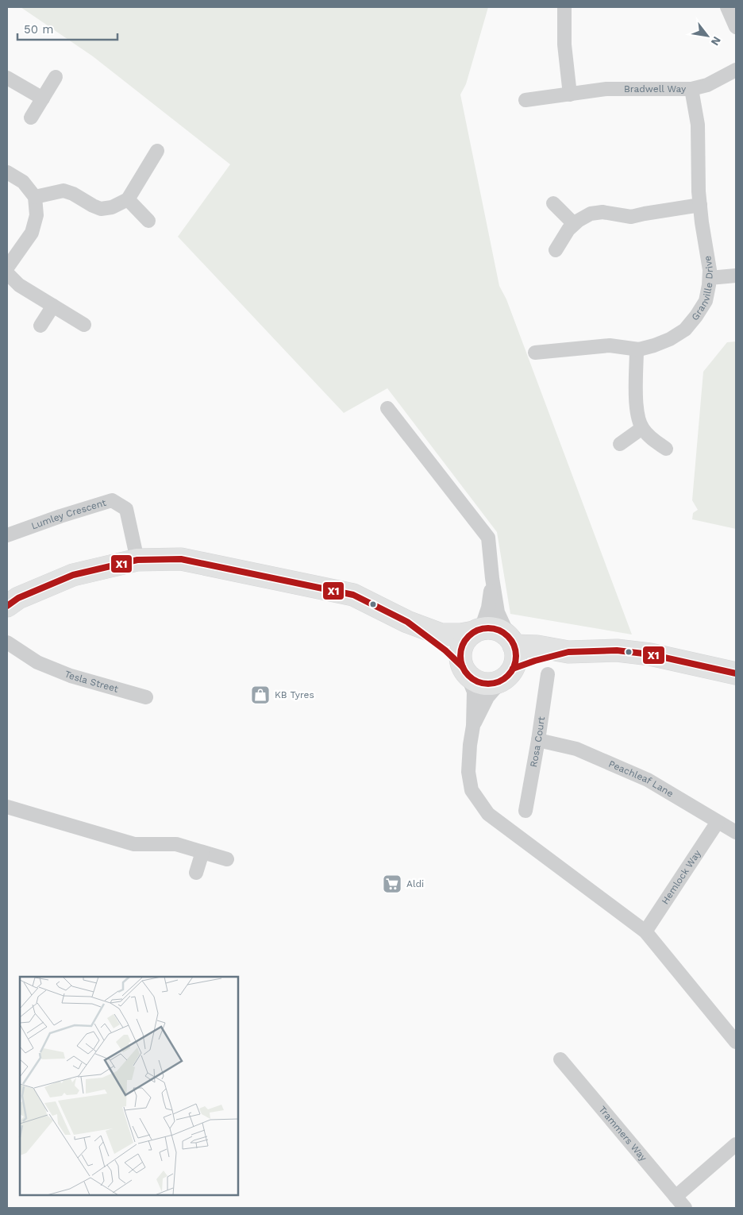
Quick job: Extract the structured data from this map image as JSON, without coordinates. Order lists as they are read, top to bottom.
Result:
{
  "streets": {
    "street": [
      "Bradwell Way",
      "Granville Drive",
      "Lumley Crescent",
      "Tesla Street",
      "Rosa Court",
      "Peachleaf Lane",
      "Hemlock Way",
      "Trammers Way"
    ]
  },
  "crossings": [
    ["Bradwell Way", "Granville Drive"],
    ["Rosa Court", "Peachleaf Lane"],
    ["Peachleaf Lane", "Hemlock Way"]
  ],
  "places": {
    "shop": ["KB Tyres"],
    "supermarket": ["Aldi"]
  },
  "lines": ["transit line X1"],
  "scale_bar": "50 m",
  "north": "bottom right"
}
